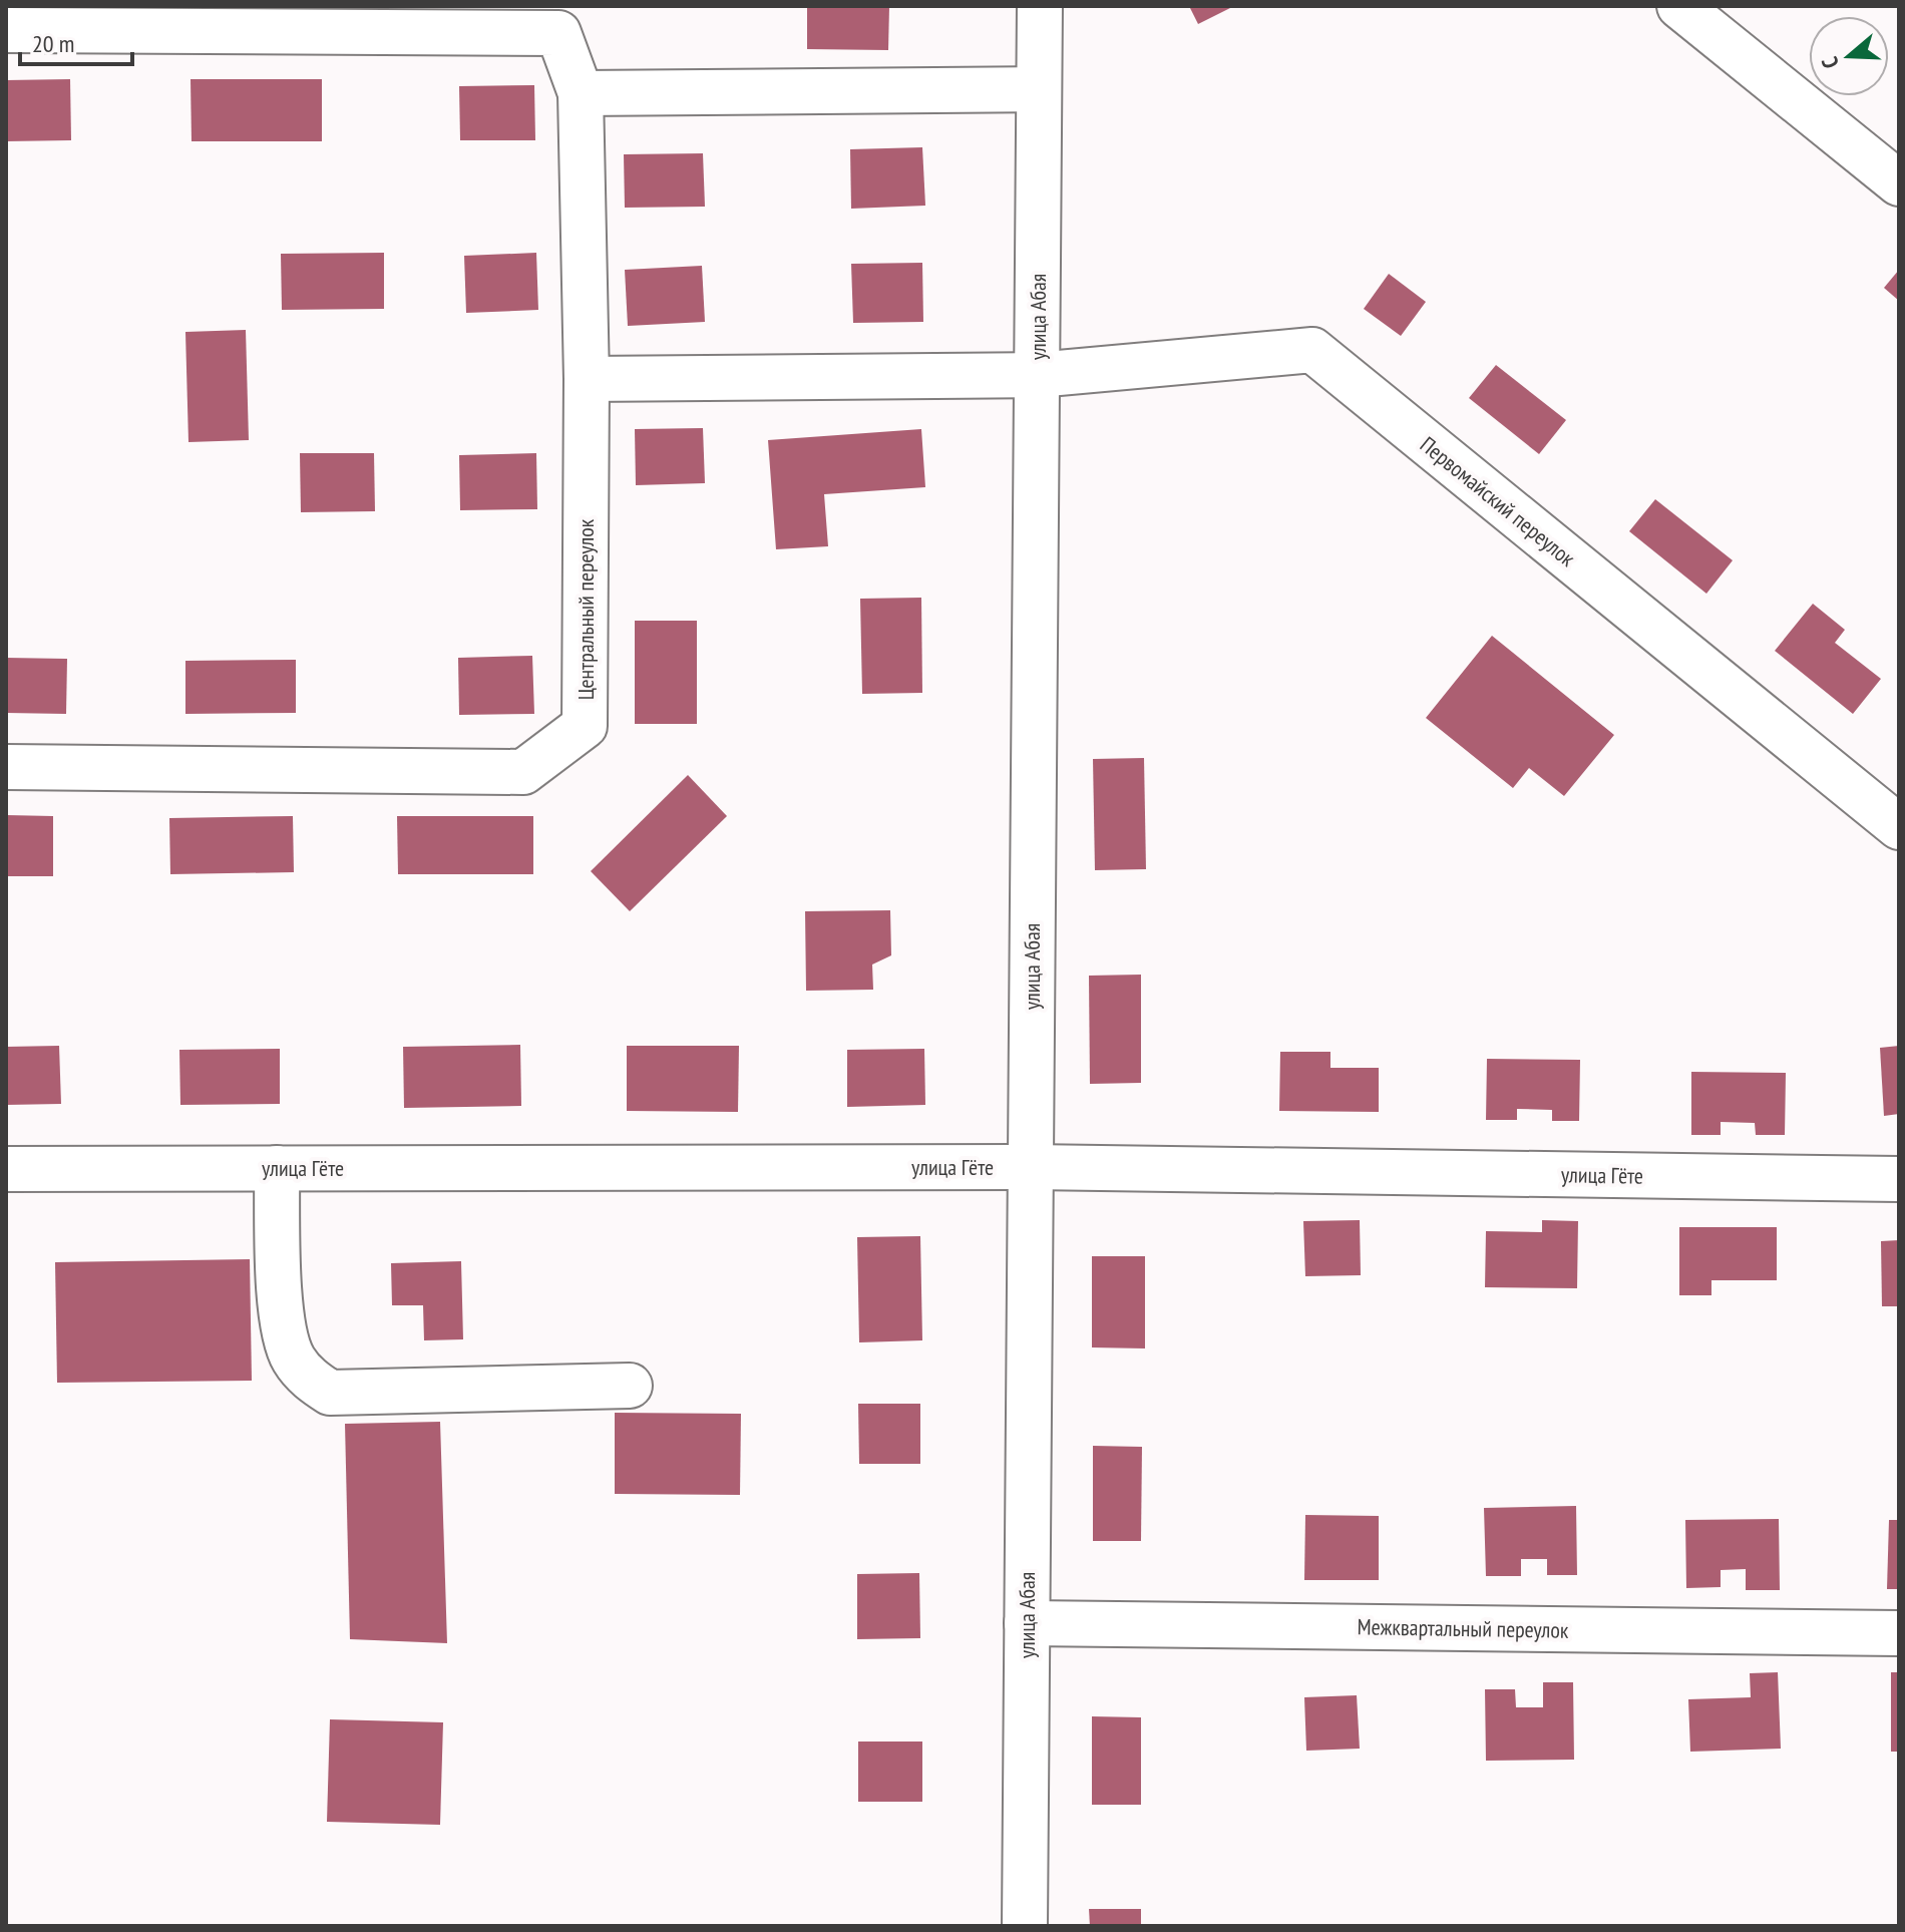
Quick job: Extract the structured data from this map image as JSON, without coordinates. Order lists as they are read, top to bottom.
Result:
{
  "streets": {
    "street": [
      "улица Абая",
      "Первомайский переулок",
      "Центральный переулок",
      "улица Гёте",
      "Межквартальный переулок"
    ]
  },
  "crossings": [
    ["улица Абая", "Первомайский переулок"],
    ["улица Абая", "улица Гёте"],
    ["улица Абая", "Межквартальный переулок"],
    ["Первомайский переулок", "Центральный переулок"]
  ],
  "scale_bar": "20 m",
  "north": "left"
}
